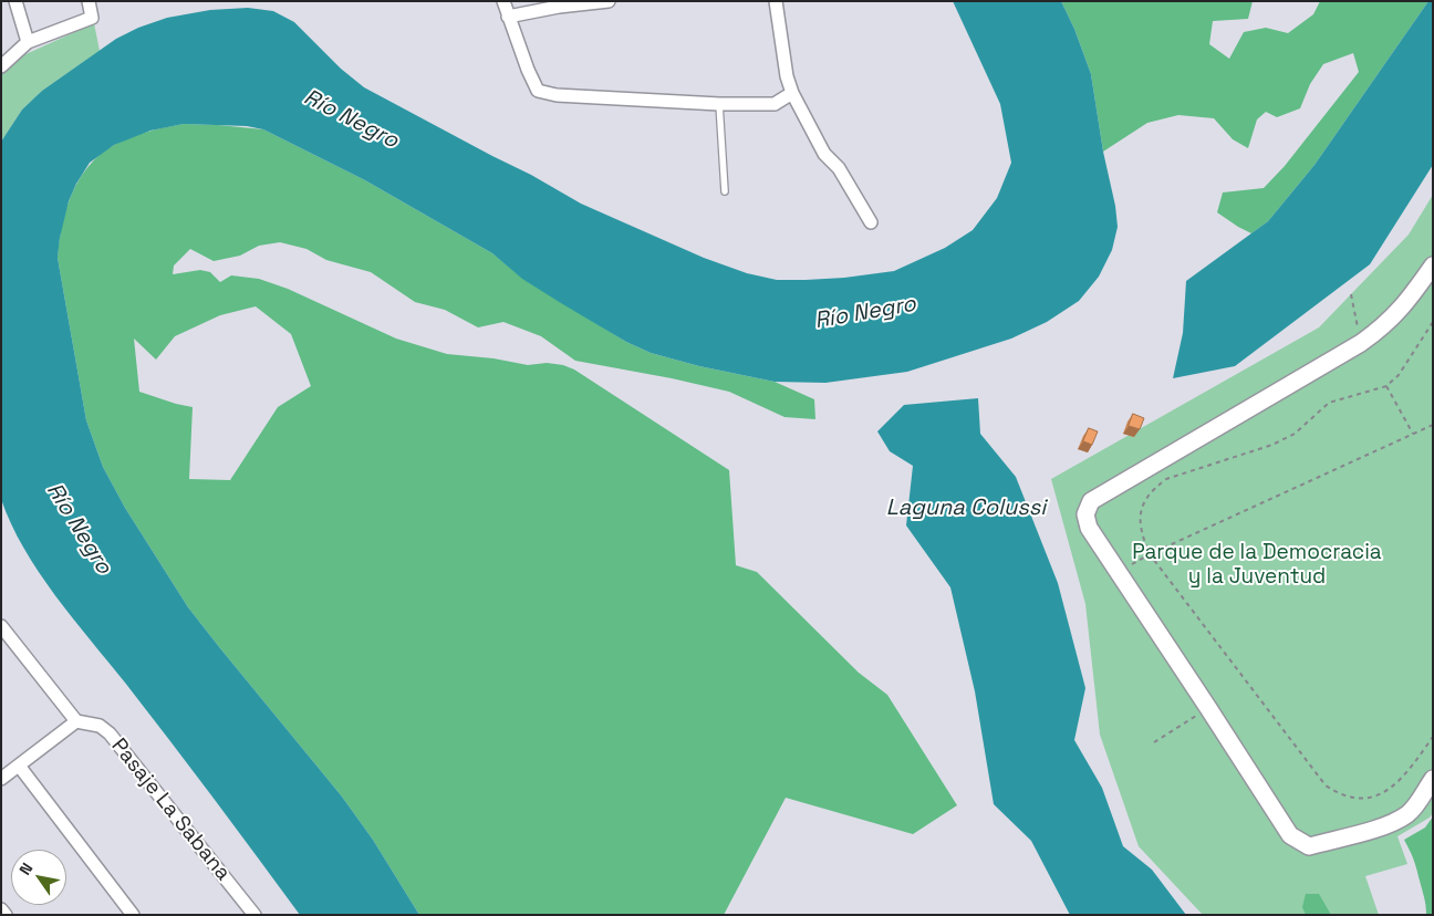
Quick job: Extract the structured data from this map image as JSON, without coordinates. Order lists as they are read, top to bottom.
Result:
{
  "streets": {
    "street": ["Pasaje La Sabana"]
  },
  "water": ["Río Negro", "Laguna Colussi"],
  "parks": ["Parque de la Democracia y la Juventud"],
  "north": "top left"
}
